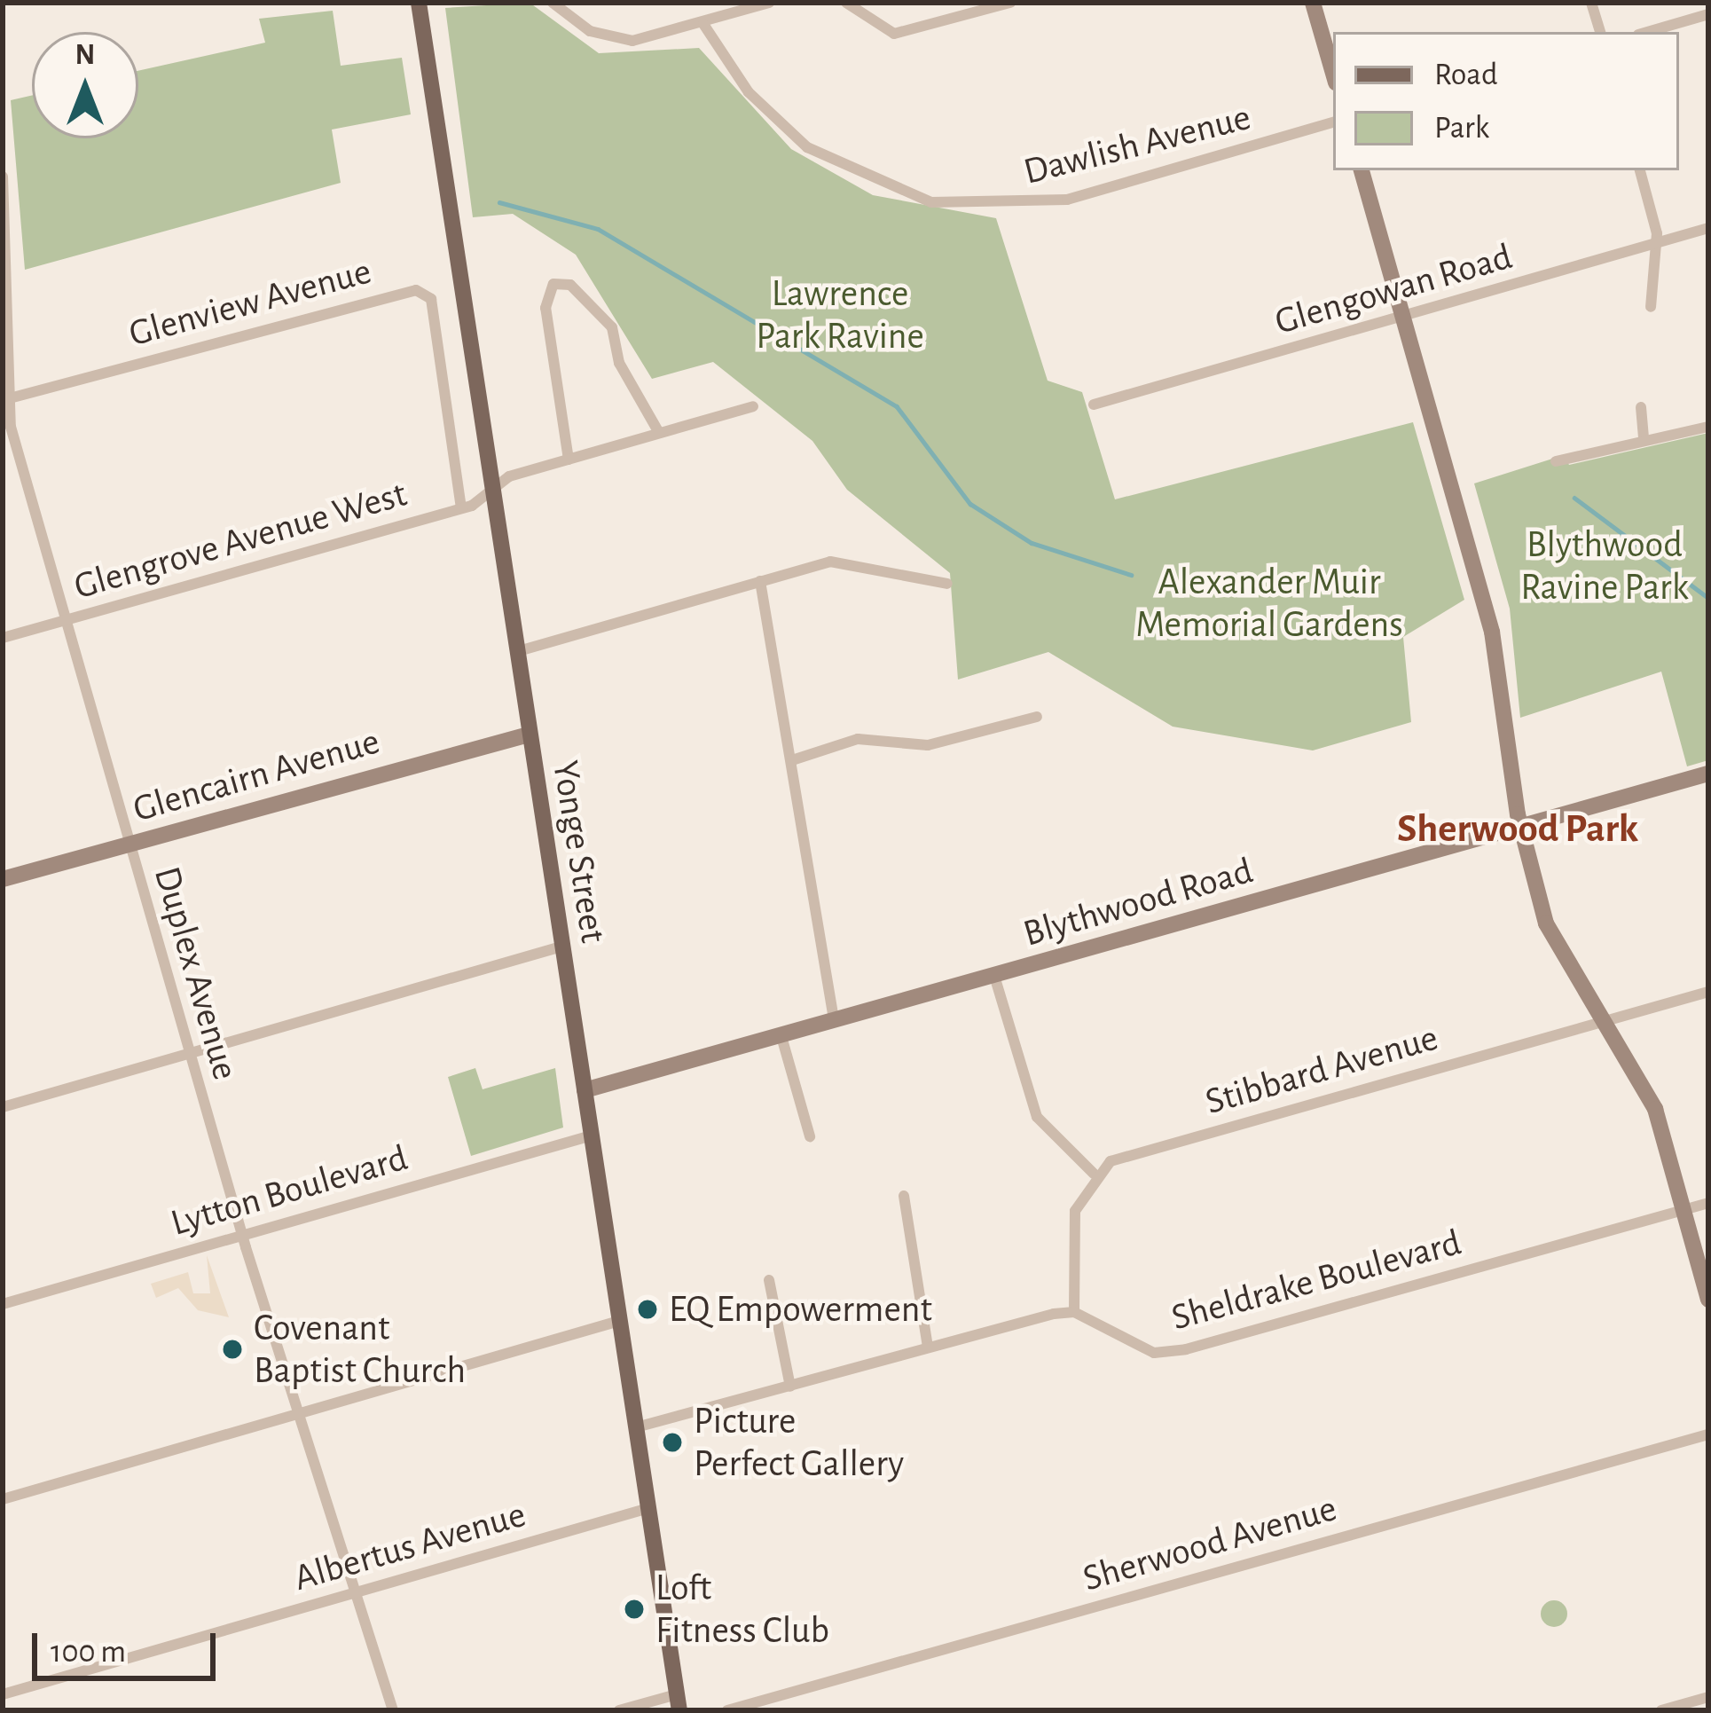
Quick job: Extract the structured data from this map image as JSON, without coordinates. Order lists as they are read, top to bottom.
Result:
{
  "streets": {
    "main road": ["Yonge Street"],
    "street": [
      "Dawlish Avenue",
      "Glengowan Road",
      "Glenview Avenue",
      "Glengrove Avenue West",
      "Glencairn Avenue",
      "Blythwood Road",
      "Duplex Avenue",
      "Stibbard Avenue",
      "Lytton Boulevard",
      "Sheldrake Boulevard",
      "Sherwood Avenue",
      "Albertus Avenue"
    ]
  },
  "crossings": [
    ["Glenview Avenue", "Glengrove Avenue West"],
    ["Glenview Avenue", "Duplex Avenue"],
    ["Glengrove Avenue West", "Yonge Street"],
    ["Glengrove Avenue West", "Duplex Avenue"],
    ["Glencairn Avenue", "Yonge Street"],
    ["Glencairn Avenue", "Duplex Avenue"],
    ["Yonge Street", "Blythwood Road"],
    ["Yonge Street", "Lytton Boulevard"],
    ["Yonge Street", "Albertus Avenue"],
    ["Duplex Avenue", "Lytton Boulevard"],
    ["Duplex Avenue", "Albertus Avenue"]
  ],
  "districts": ["Sherwood Park"],
  "parks": ["Lawrence Park Ravine", "Blythwood Ravine Park", "Alexander Muir Memorial Gardens"],
  "places": [
    "EQ Empowerment",
    "Covenant Baptist Church",
    "Picture Perfect Gallery",
    "Loft Fitness Club"
  ],
  "legend": ["Road", "Park"],
  "scale_bar": "100 m",
  "north": "top"
}
